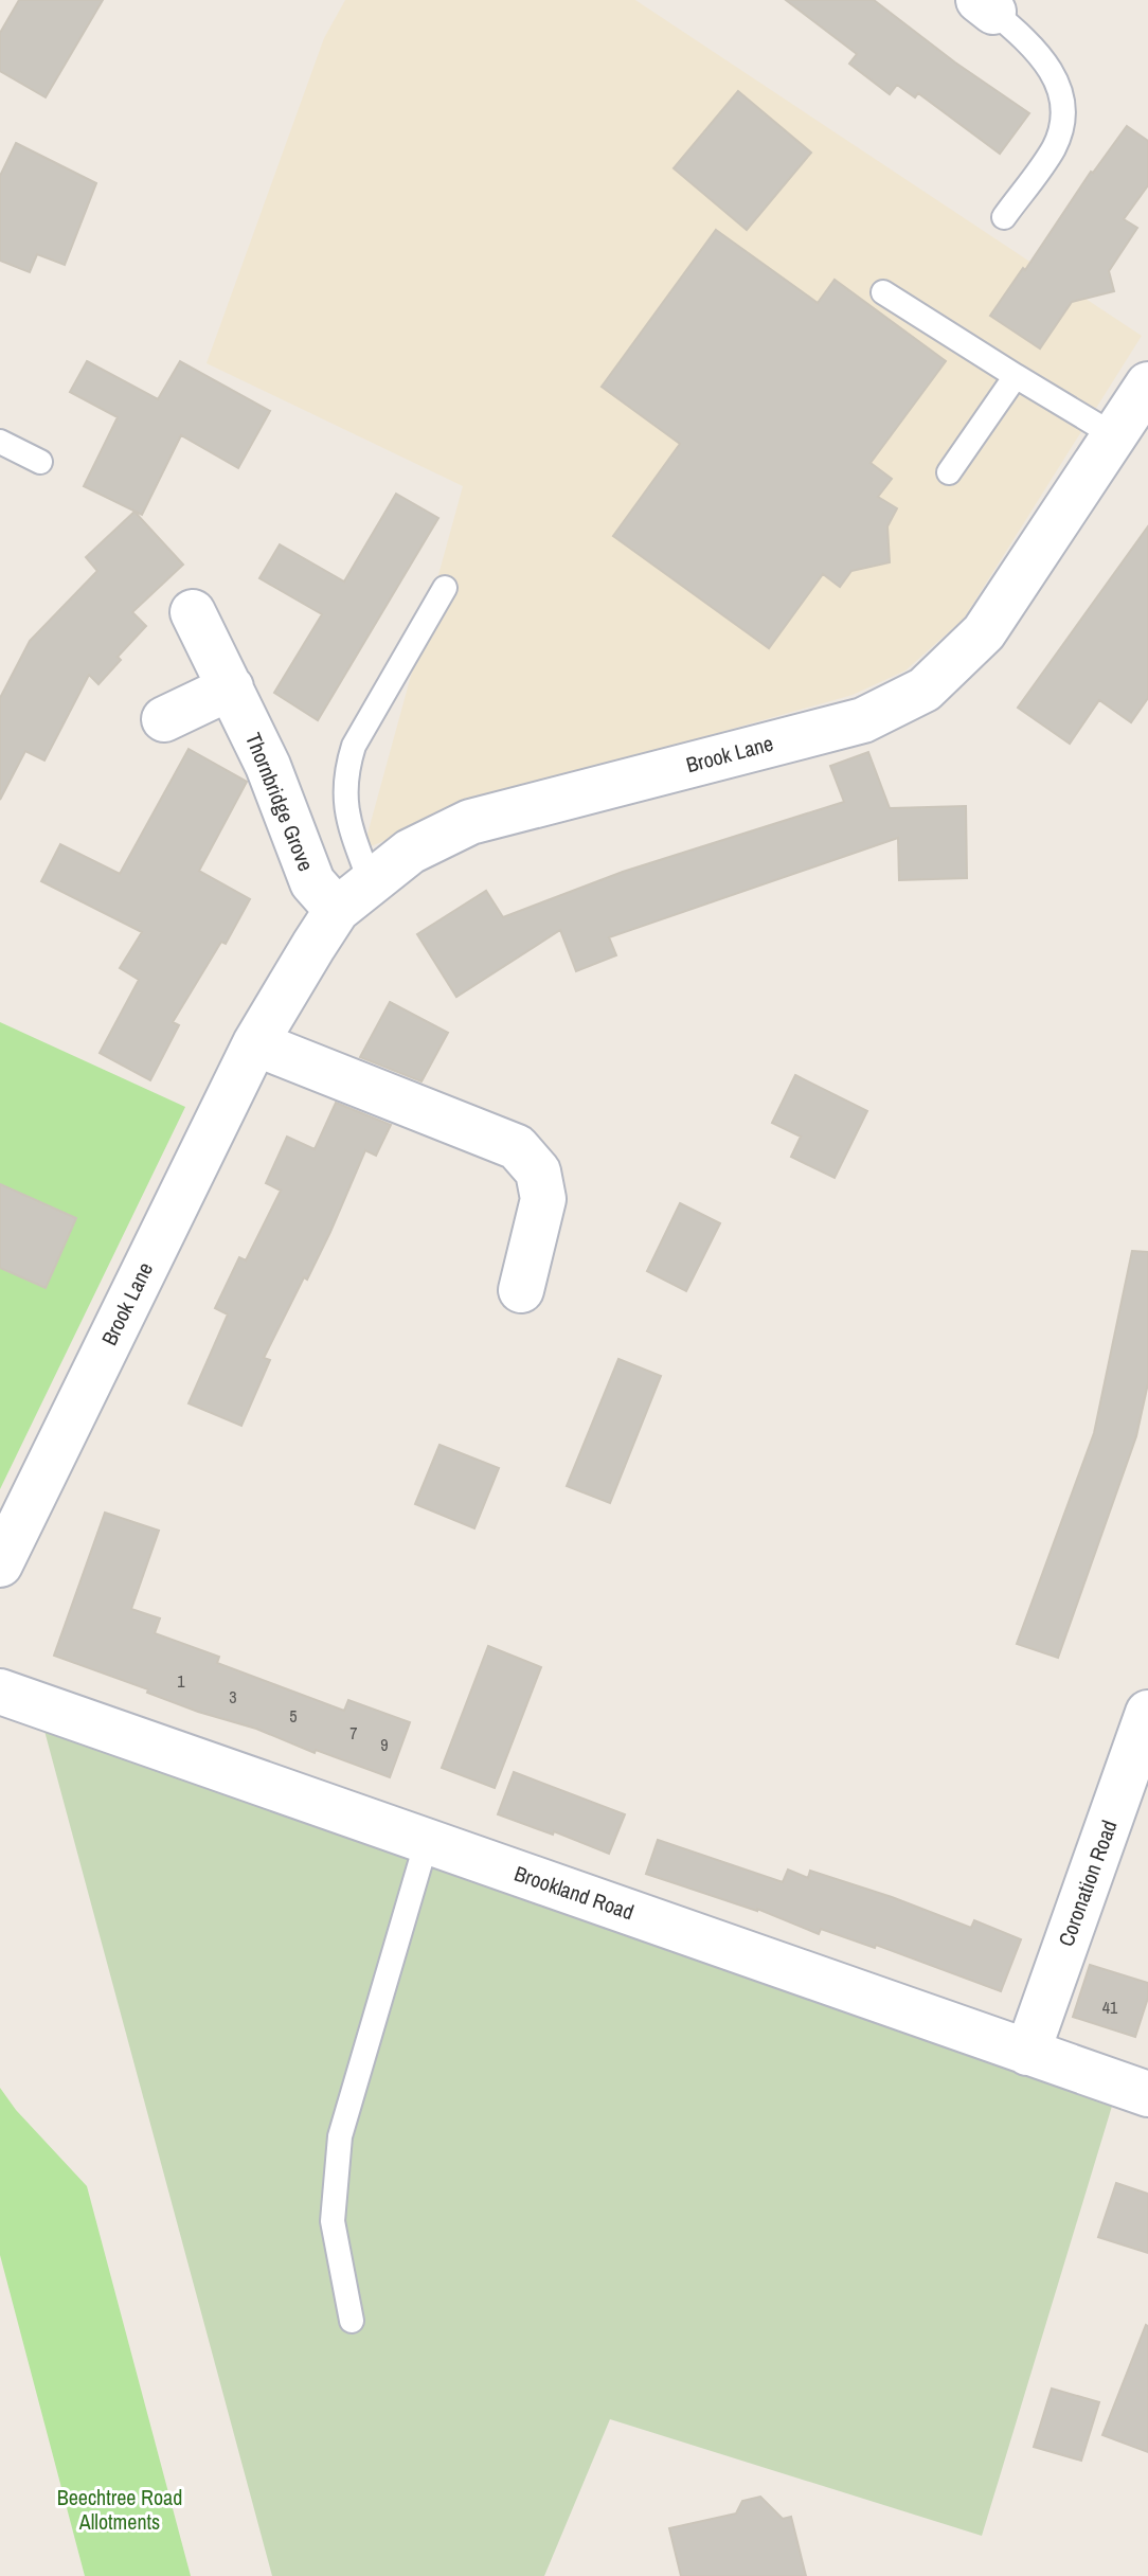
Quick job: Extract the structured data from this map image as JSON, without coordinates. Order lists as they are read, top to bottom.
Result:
{
  "streets": {
    "street": [
      "Brook Lane",
      "Thornbridge Grove",
      "Coronation Road",
      "Brookland Road"
    ]
  },
  "crossings": [
    ["Brook Lane", "Thornbridge Grove"],
    ["Coronation Road", "Brookland Road"]
  ],
  "parks": ["Beechtree Road Allotments"],
  "house_numbers": [
    "1",
    "3",
    "5",
    "7",
    "9",
    "41"
  ]
}
